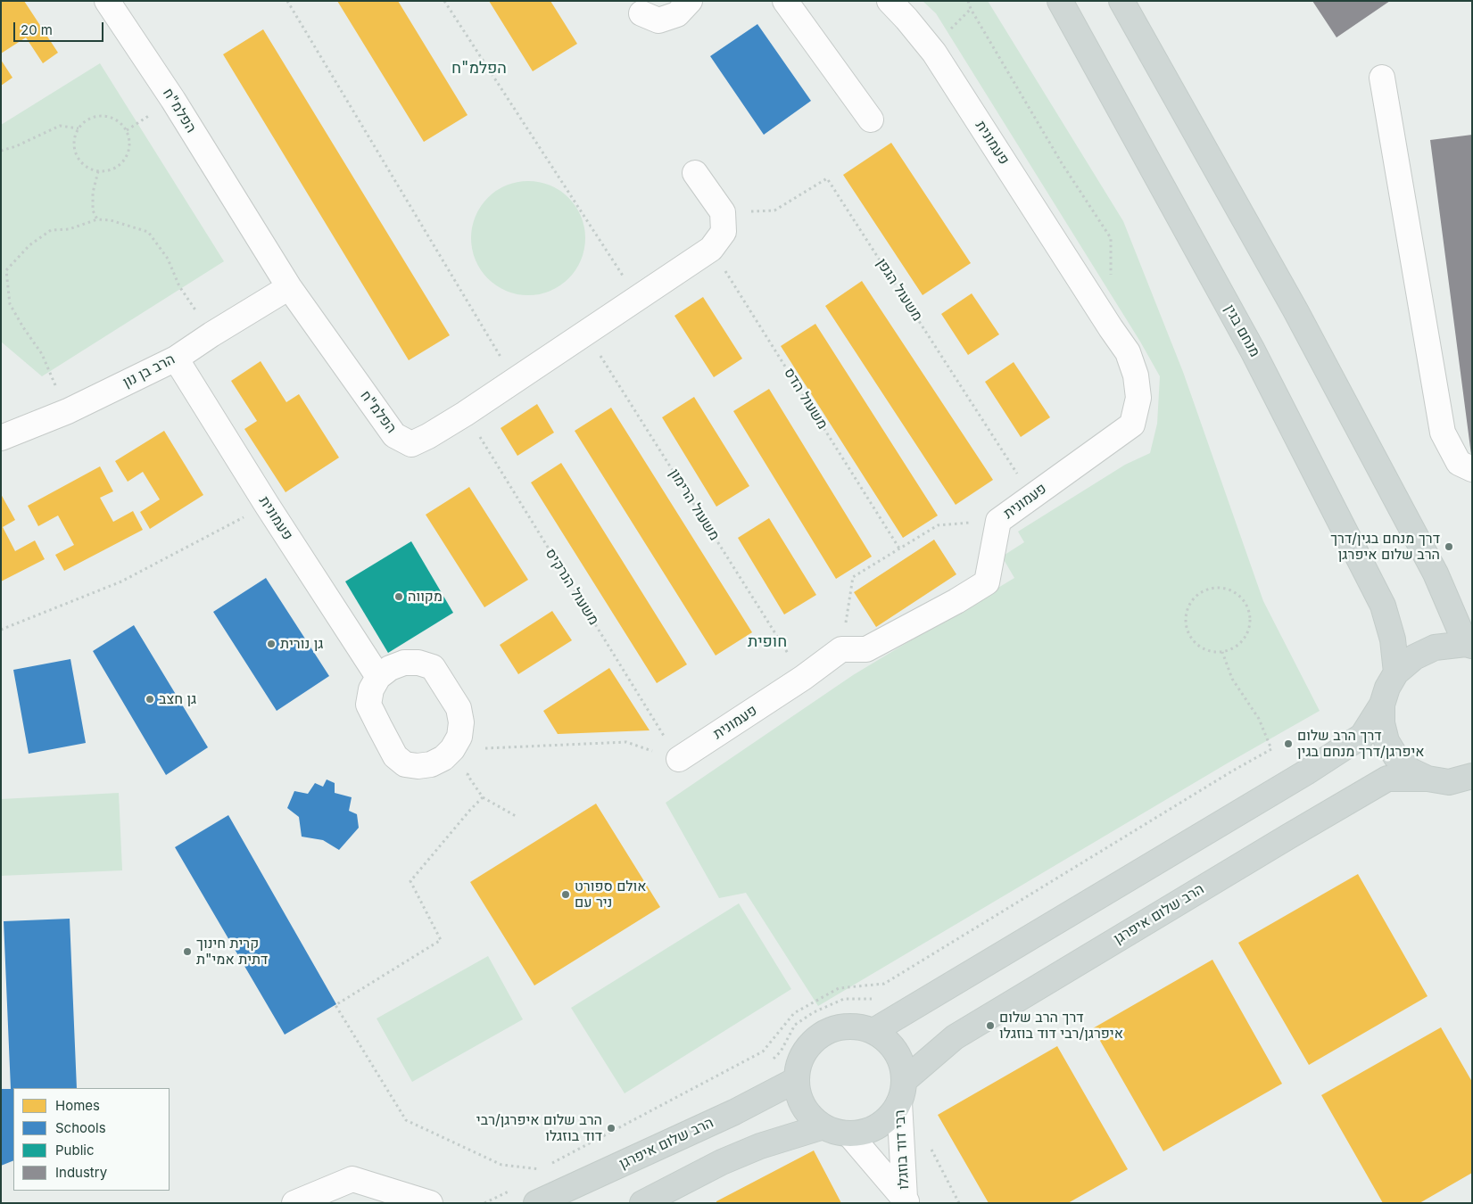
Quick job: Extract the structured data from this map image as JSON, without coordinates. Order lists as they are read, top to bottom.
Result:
{
  "streets": {
    "main road": ["מנחם בגין", "הרב שלום איפרגן"],
    "street": [
      "הפלמ\"ח",
      "פעמונית",
      "הרב בן נון",
      "רבי דוד בוזגלו"
    ],
    "path": [
      "משעול הגפן",
      "משעול הדס",
      "משעול הרימון",
      "משעול הנרקיס"
    ]
  },
  "crossings": [
    ["הפלמ\"ח", "משעול הגפן"],
    ["הפלמ\"ח", "הרב בן נון"],
    ["הפלמ\"ח", "משעול הדס"],
    ["הפלמ\"ח", "משעול הרימון"],
    ["הפלמ\"ח", "משעול הנרקיס"],
    ["פעמונית", "משעול הגפן"],
    ["פעמונית", "הרב בן נון"],
    ["פעמונית", "משעול הרימון"],
    ["פעמונית", "משעול הנרקיס"],
    ["הרב שלום איפרגן", "רבי דוד בוזגלו"]
  ],
  "districts": ["הפלמ\"ח", "חופית"],
  "places": [
    "דרך מנחם בגין/דרך הרב שלום איפרגן",
    "מקווה",
    "גן נורית",
    "גן חצב",
    "דרך הרב שלום איפרגן/דרך מנחם בגין",
    "אולם ספורט ניר עם",
    "קרית חינוך דתית אמי\"ת",
    "דרך הרב שלום איפרגן/רבי דוד בוזגלו",
    "הרב שלום איפרגן/רבי דוד בוזגלו"
  ],
  "legend": [
    "Homes",
    "Schools",
    "Public",
    "Industry"
  ],
  "scale_bar": "20 m"
}
